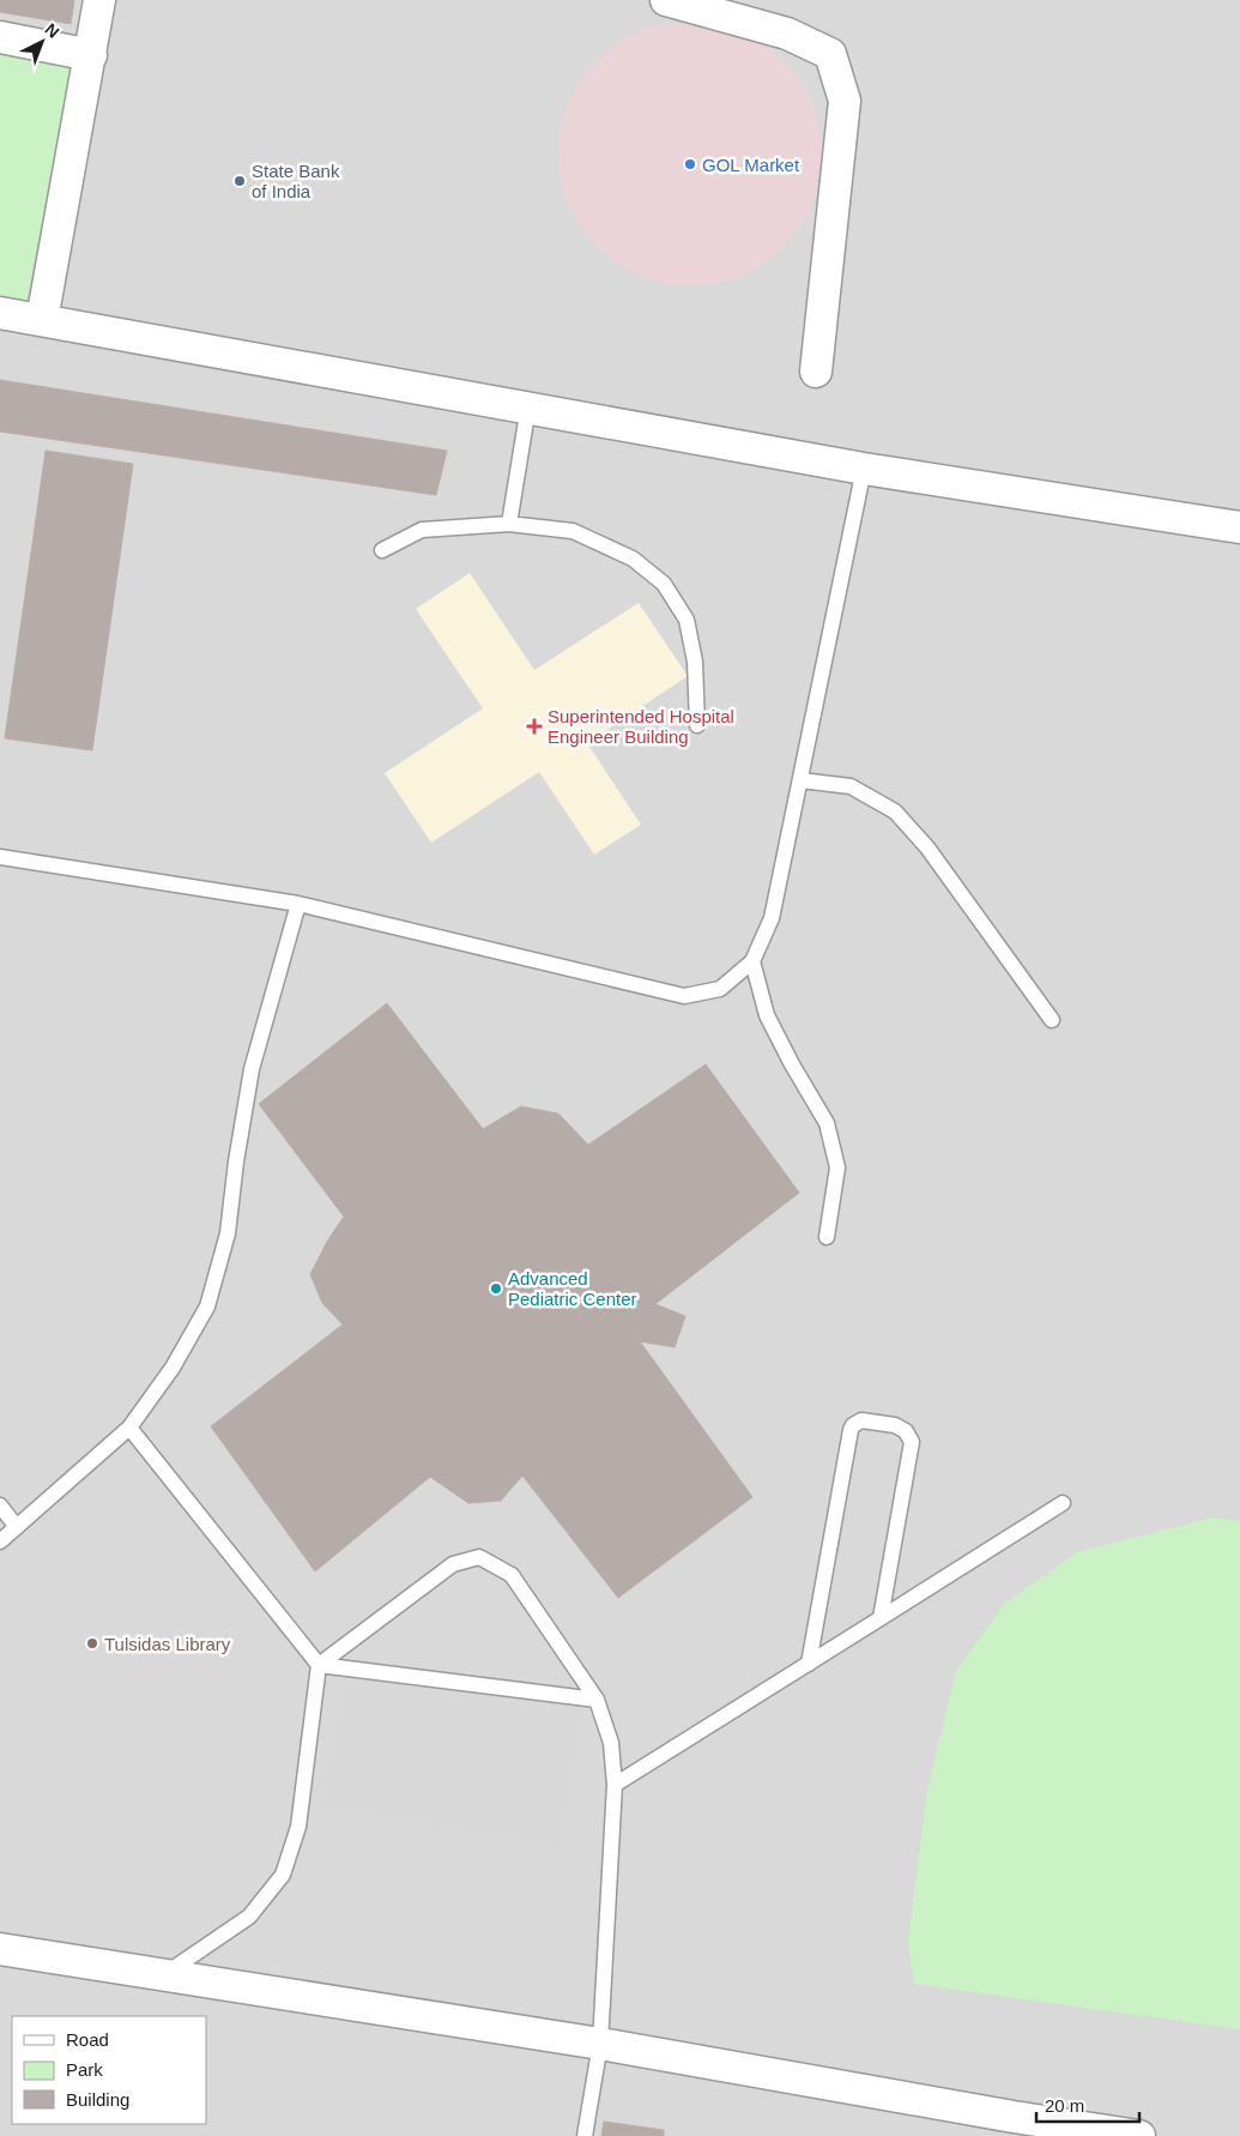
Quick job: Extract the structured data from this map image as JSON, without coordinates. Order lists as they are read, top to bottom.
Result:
{
  "places": {
    "other": [
      "GOL Market",
      "State Bank of India",
      "Advanced Pediatric Center",
      "Tulsidas Library"
    ],
    "health": ["Superintended Hospital Engineer Building"]
  },
  "legend": ["Road", "Park", "Building"],
  "scale_bar": "20 m",
  "north": "top right"
}
